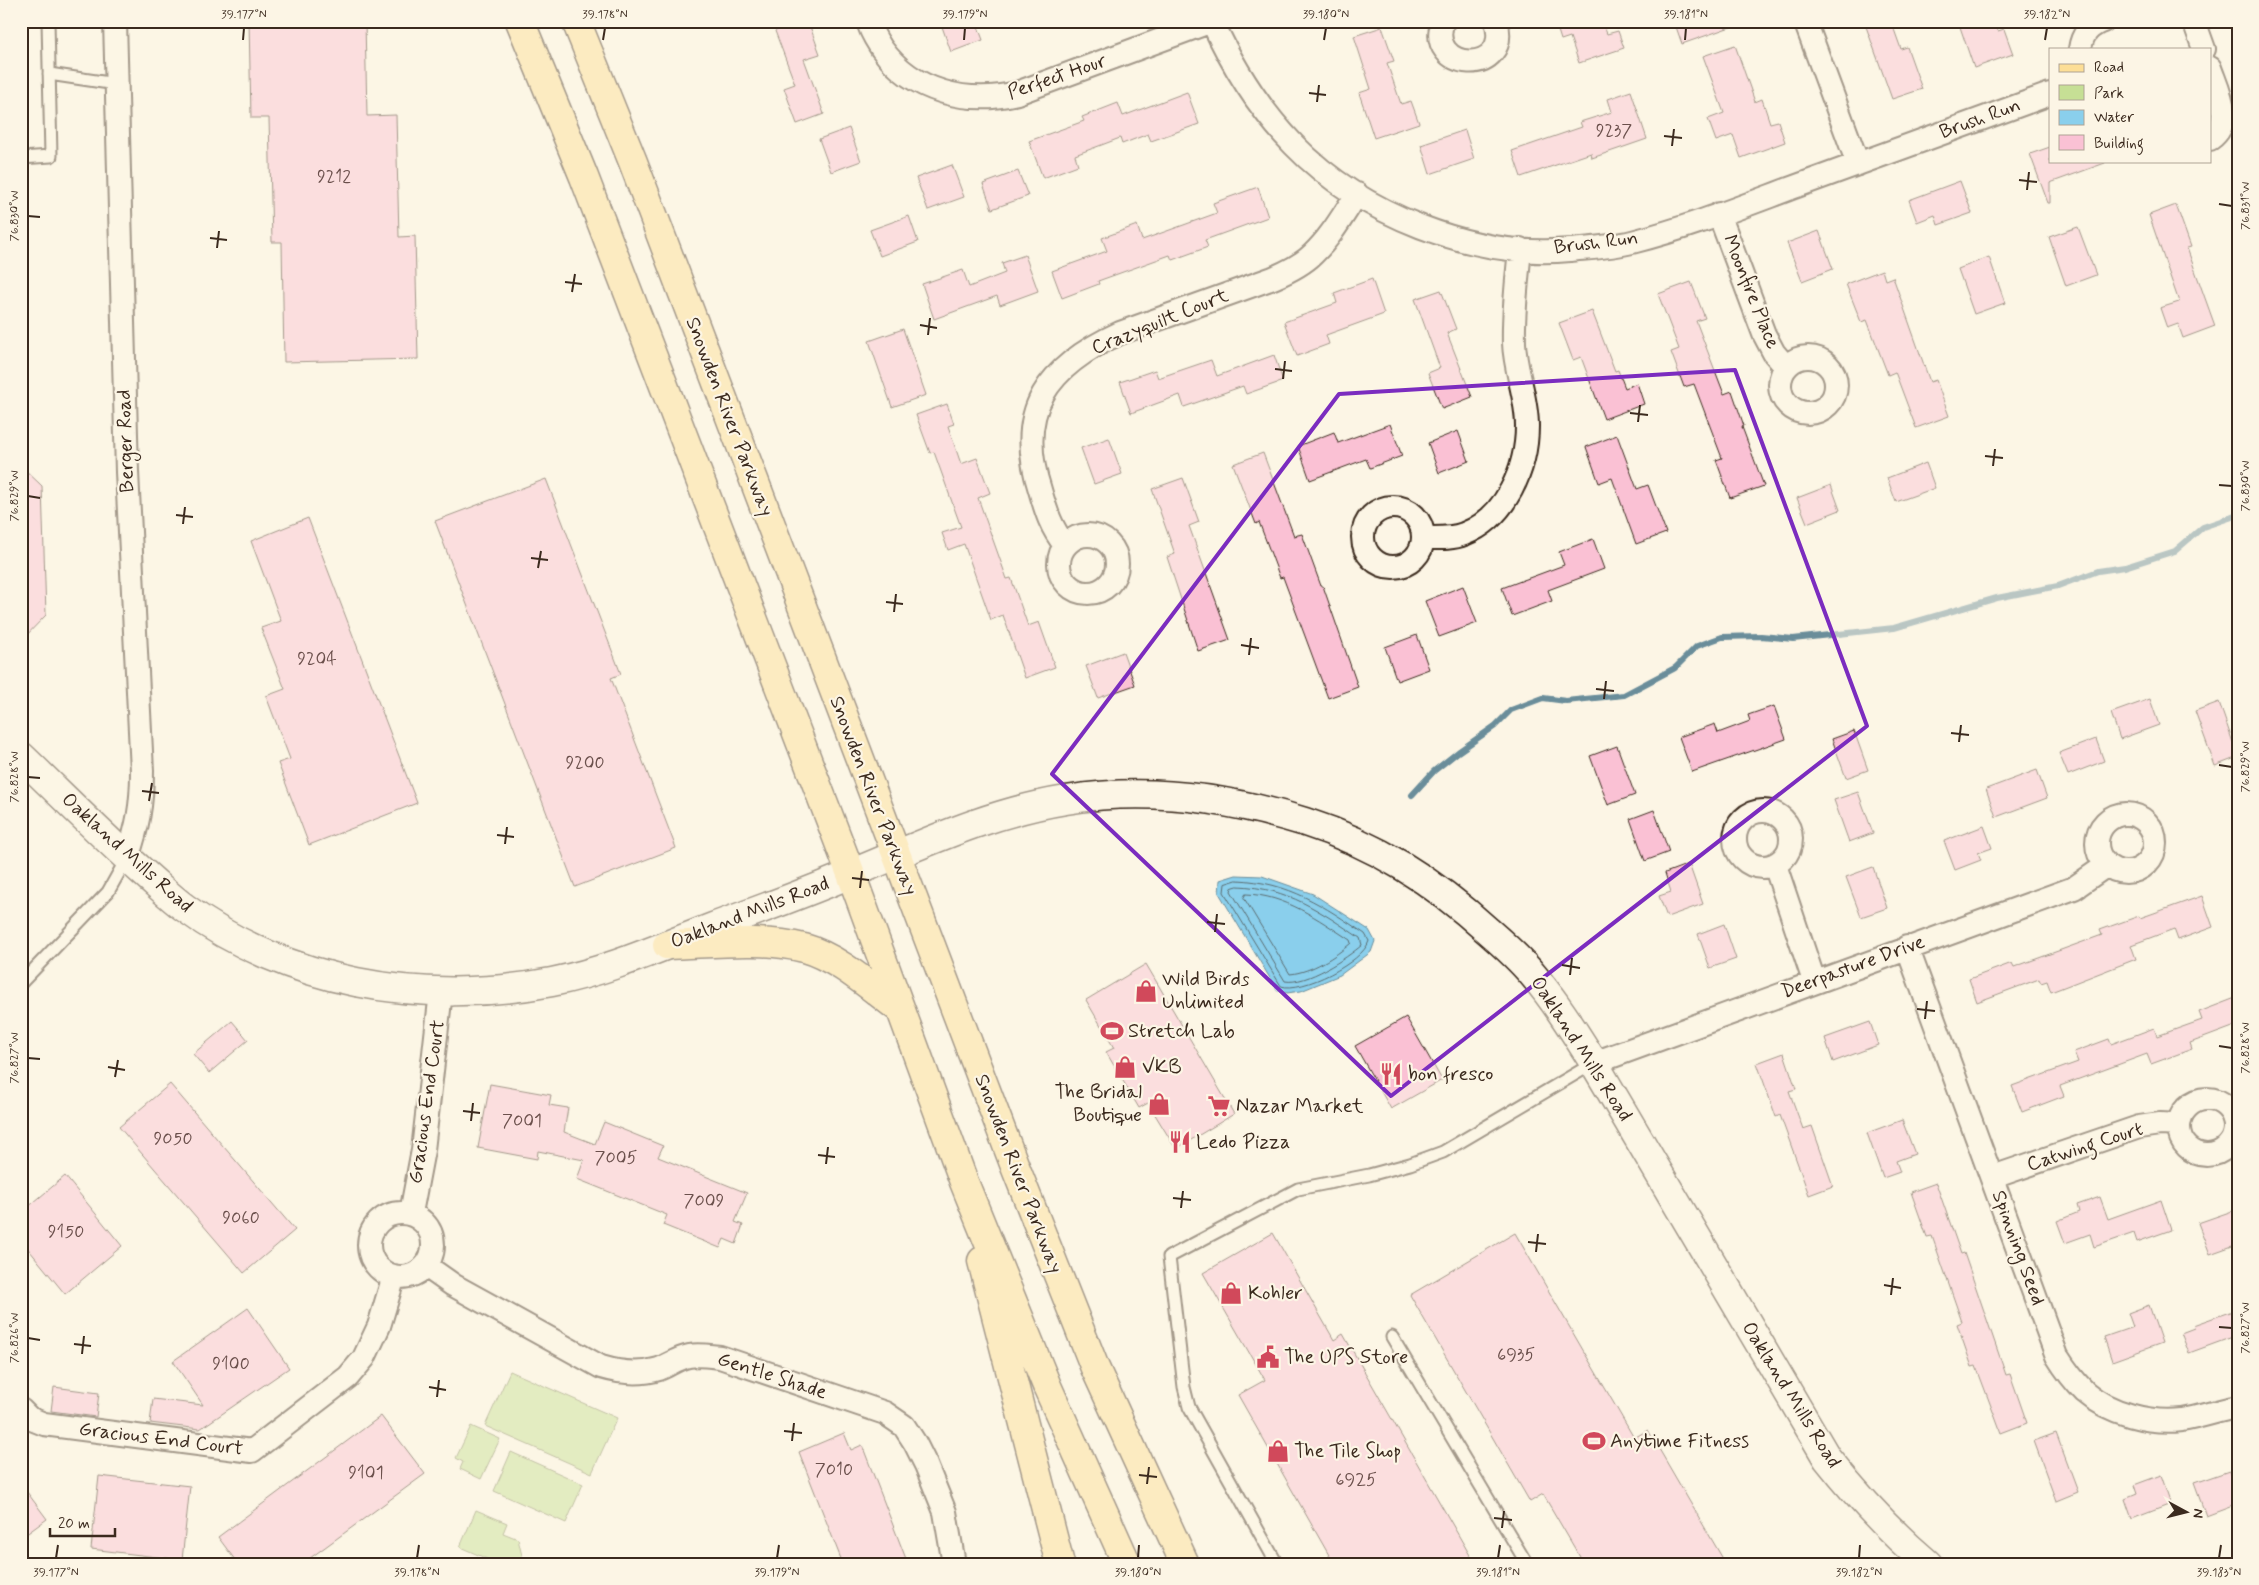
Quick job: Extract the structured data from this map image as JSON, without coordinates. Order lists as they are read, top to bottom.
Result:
{
  "streets": {
    "main road": ["Snowden River Parkway"],
    "street": [
      "Perfect Hour",
      "Brush Run",
      "Moonfire Place",
      "Crazyquilt Court",
      "Berger Road",
      "Oakland Mills Road",
      "Deerpasture Drive",
      "Gracious End Court",
      "Catwing Court",
      "Spinning Seed",
      "Gentle Shade"
    ]
  },
  "crossings": [
    ["Perfect Hour", "Brush Run"],
    ["Brush Run", "Moonfire Place"],
    ["Brush Run", "Crazyquilt Court"],
    ["Snowden River Parkway", "Oakland Mills Road"],
    ["Berger Road", "Oakland Mills Road"],
    ["Oakland Mills Road", "Deerpasture Drive"],
    ["Oakland Mills Road", "Gracious End Court"],
    ["Deerpasture Drive", "Spinning Seed"],
    ["Gracious End Court", "Gentle Shade"],
    ["Catwing Court", "Spinning Seed"]
  ],
  "places": {
    "shop": [
      "Wild Birds Unlimited",
      "VKB",
      "The Bridal Boutique",
      "Kohler",
      "The Tile Shop"
    ],
    "sports": ["Stretch Lab", "Anytime Fitness"],
    "restaurant": ["bon fresco", "Ledo Pizza"],
    "supermarket": ["Nazar Market"],
    "public building": ["The UPS Store"]
  },
  "house_numbers": [
    "9237",
    "9212",
    "9204",
    "9200",
    "7001",
    "9050",
    "7005",
    "7009",
    "9060",
    "9150",
    "6935",
    "9100",
    "7010",
    "9101",
    "6925"
  ],
  "legend": [
    "Road",
    "Park",
    "Water",
    "Building"
  ],
  "scale_bar": "20 m",
  "north": "right",
  "coordinates": [
    "39.177°N",
    "39.178°N",
    "39.179°N",
    "39.180°N",
    "39.181°N",
    "39.182°N",
    "76.831°W",
    "76.830°W",
    "76.829°W",
    "76.828°W",
    "76.827°W",
    "76.826°W",
    "39.183°N"
  ]
}
